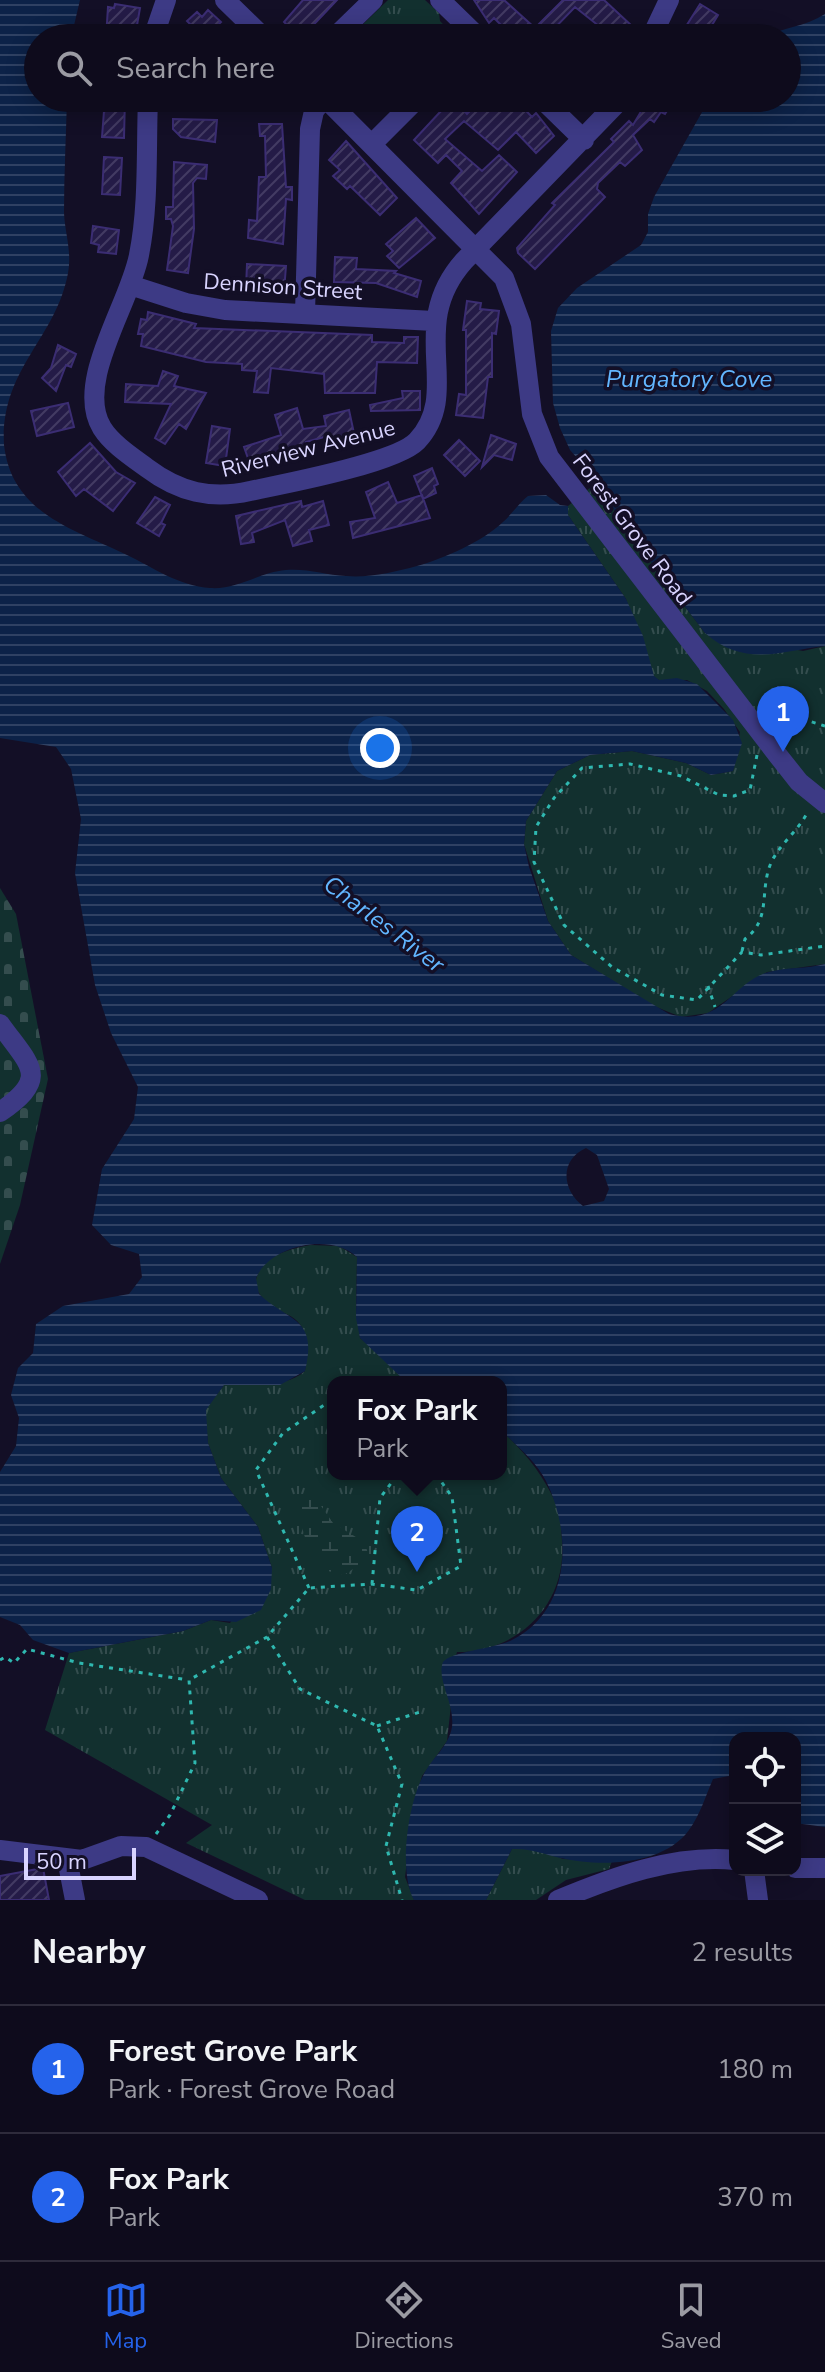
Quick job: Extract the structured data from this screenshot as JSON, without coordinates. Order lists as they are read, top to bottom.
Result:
{
  "streets": {
    "street": ["Dennison Street", "Riverview Avenue", "Forest Grove Road"]
  },
  "crossings": [
    ["Dennison Street", "Riverview Avenue"],
    ["Riverview Avenue", "Forest Grove Road"]
  ],
  "water": ["Purgatory Cove", "Charles River"],
  "scale_bar": "50 m",
  "page": {
    "search": "Search here",
    "pins": ["1", "2"],
    "popup": ["Fox Park", "Park"],
    "scale": "50 m",
    "heading": ["Nearby", "2 results"],
    "list": [
      {
        "mark": "1",
        "name": "Forest Grove Park",
        "note": "Park · Forest Grove Road",
        "value": "180 m"
      },
      {
        "mark": "2",
        "name": "Fox Park",
        "note": "Park",
        "value": "370 m"
      }
    ],
    "nav": ["Map", "Directions", "Saved"]
  }
}
